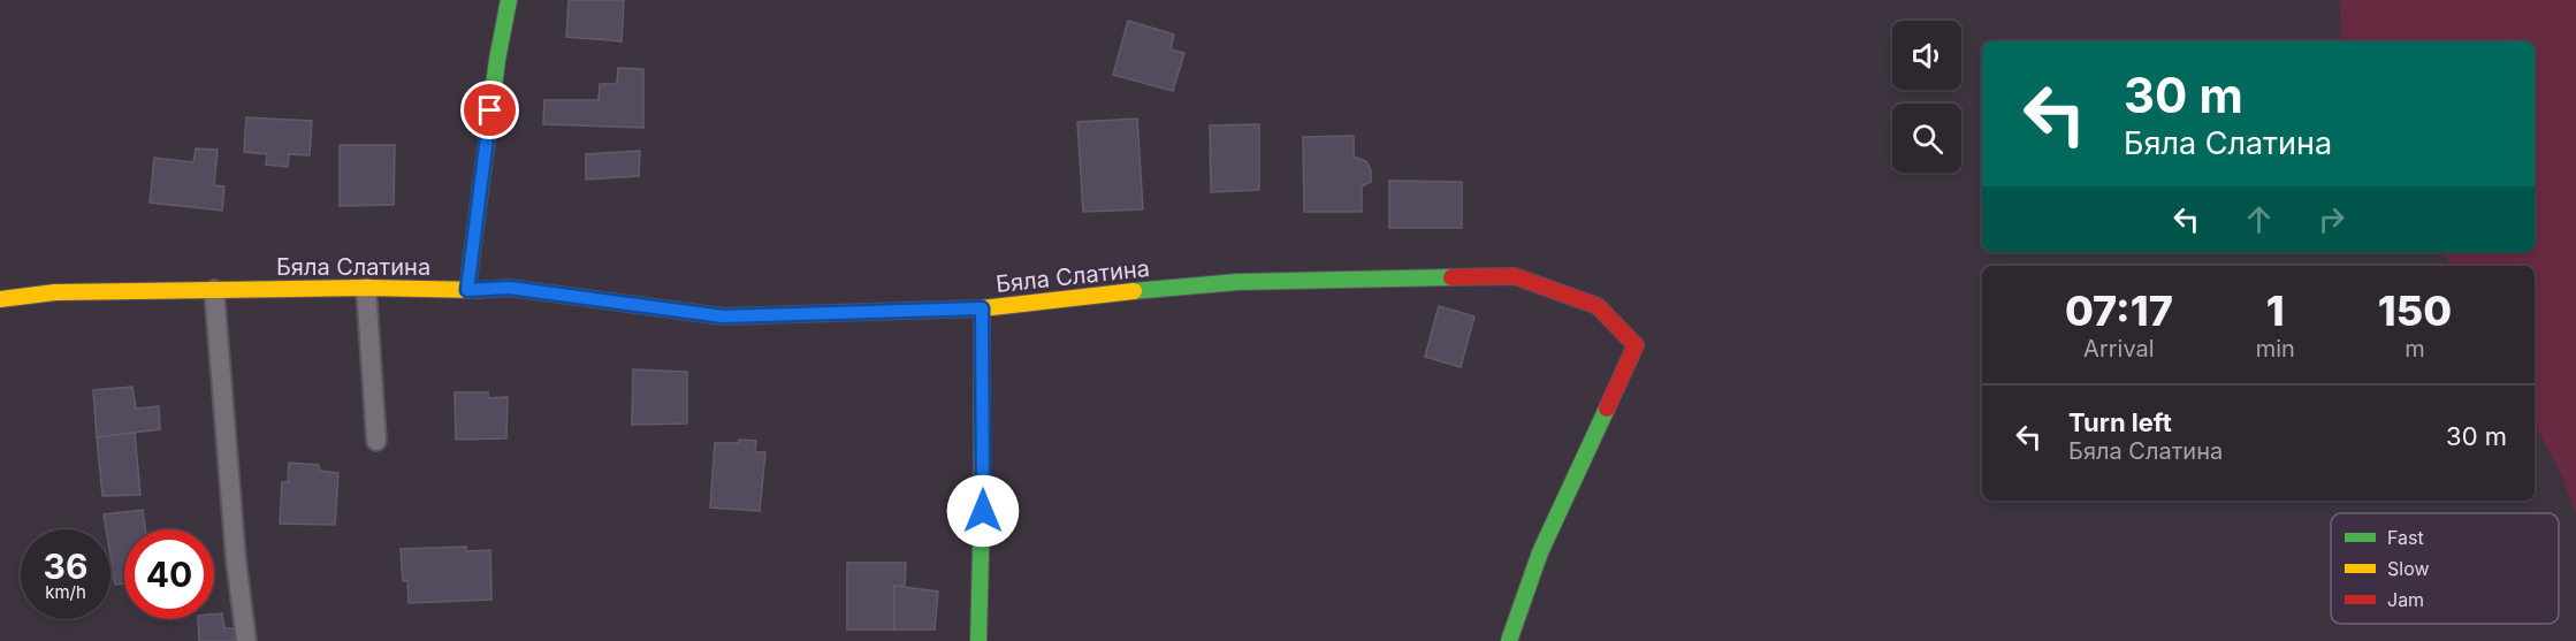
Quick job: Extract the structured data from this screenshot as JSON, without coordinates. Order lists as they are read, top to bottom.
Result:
{
  "streets": {
    "street": ["Бяла Слатина"]
  },
  "legend": ["Fast", "Slow", "Jam"],
  "page": {
    "turn": ["30 m", "Бяла Слатина"],
    "eta": [
      "07:17",
      "Arrival",
      "1",
      "min",
      "150",
      "m"
    ],
    "list": [
      {
        "name": "Turn left",
        "note": "Бяла Слатина",
        "value": "30 m"
      }
    ],
    "speed": "36 km/h",
    "limit": "40"
  }
}
